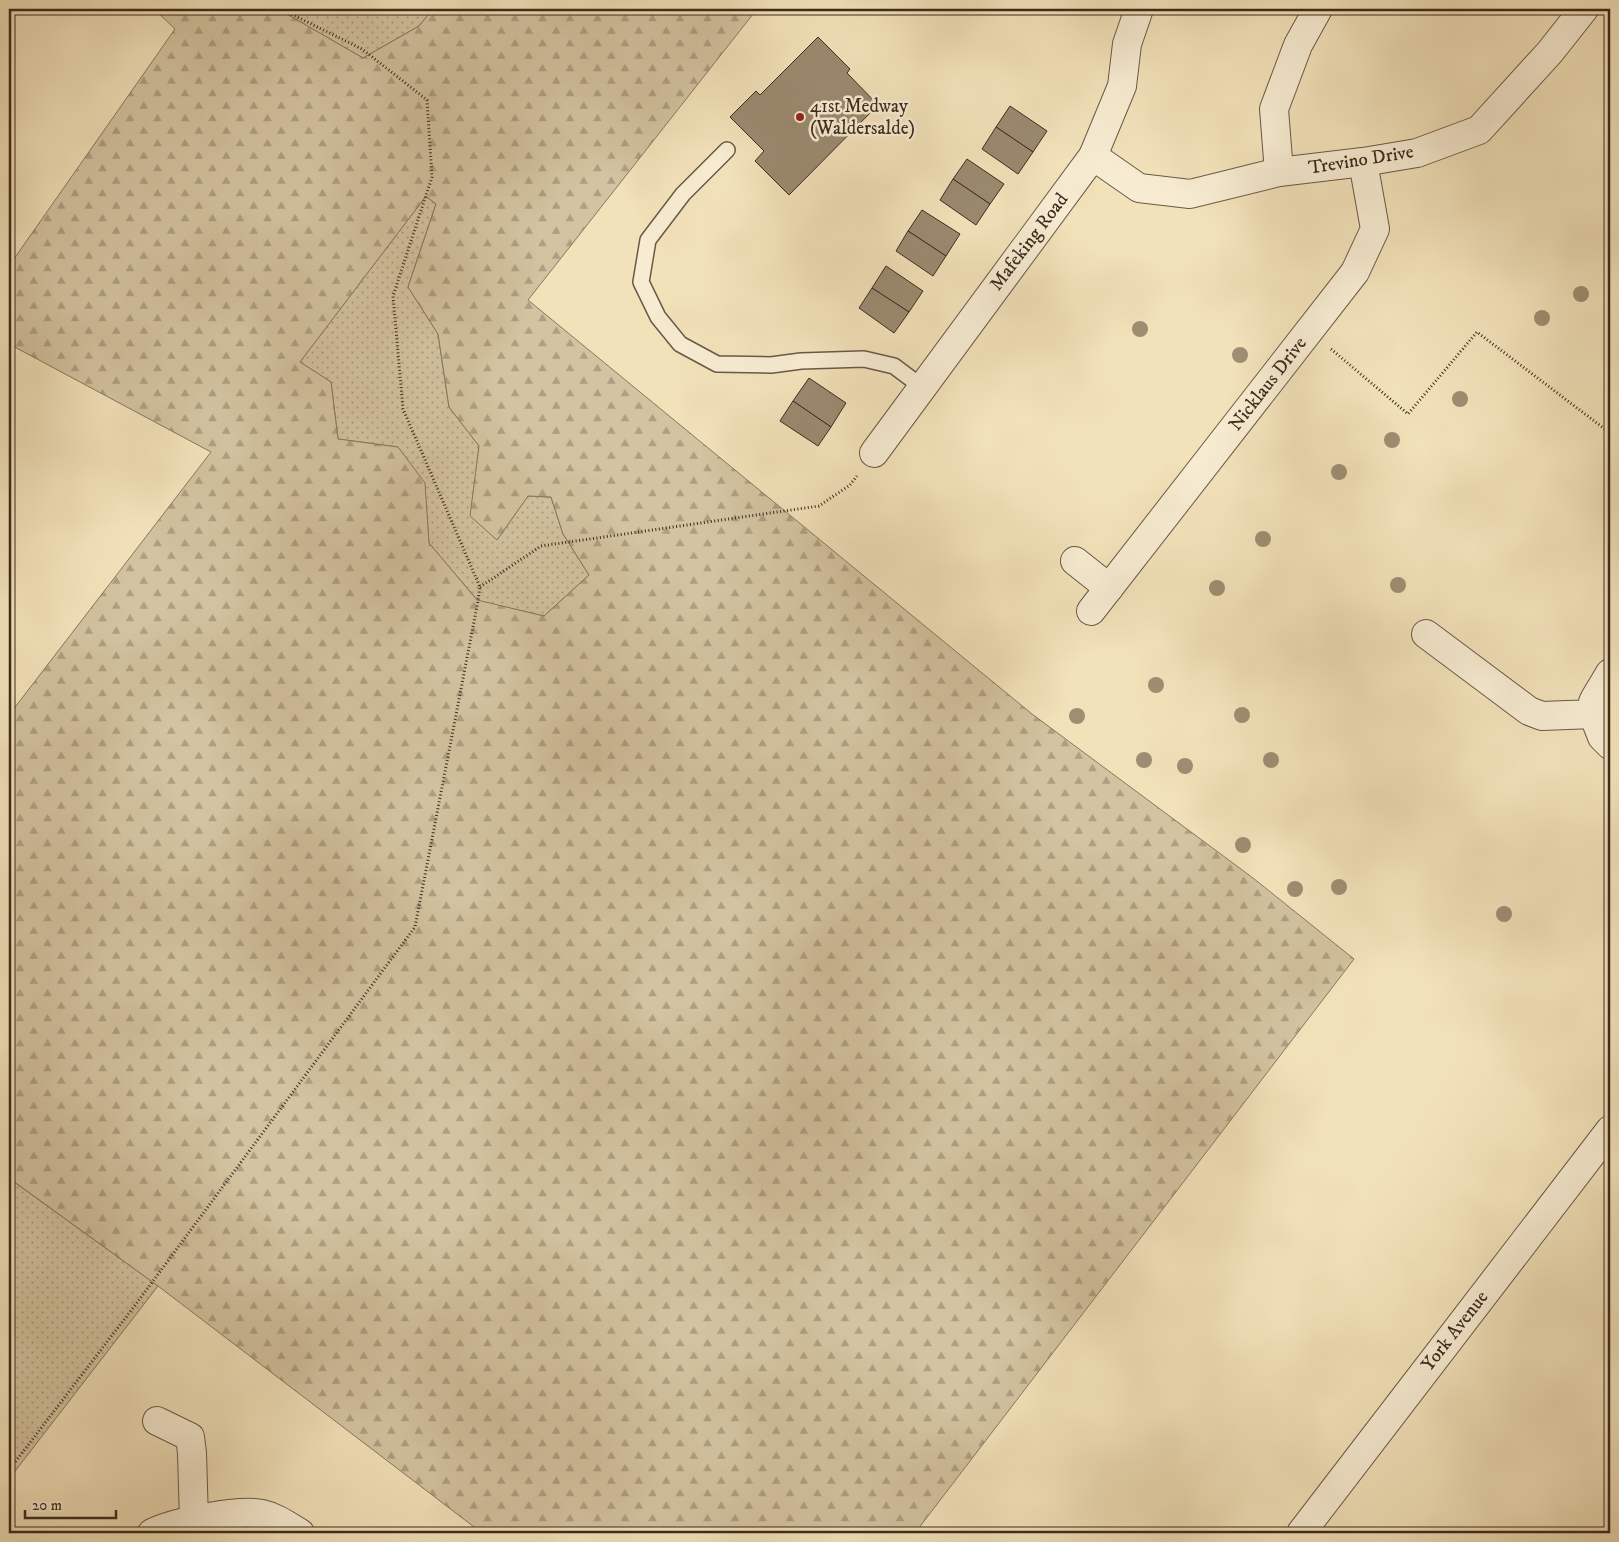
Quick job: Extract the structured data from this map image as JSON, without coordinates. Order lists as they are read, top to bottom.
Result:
{
  "streets": {
    "street": [
      "Trevino Drive",
      "Mafeking Road",
      "Nicklaus Drive",
      "York Avenue"
    ]
  },
  "crossings": [
    ["Trevino Drive", "Mafeking Road"],
    ["Trevino Drive", "Nicklaus Drive"]
  ],
  "places": ["41st Medway (Waldersalde)"],
  "scale_bar": "20 m"
}
